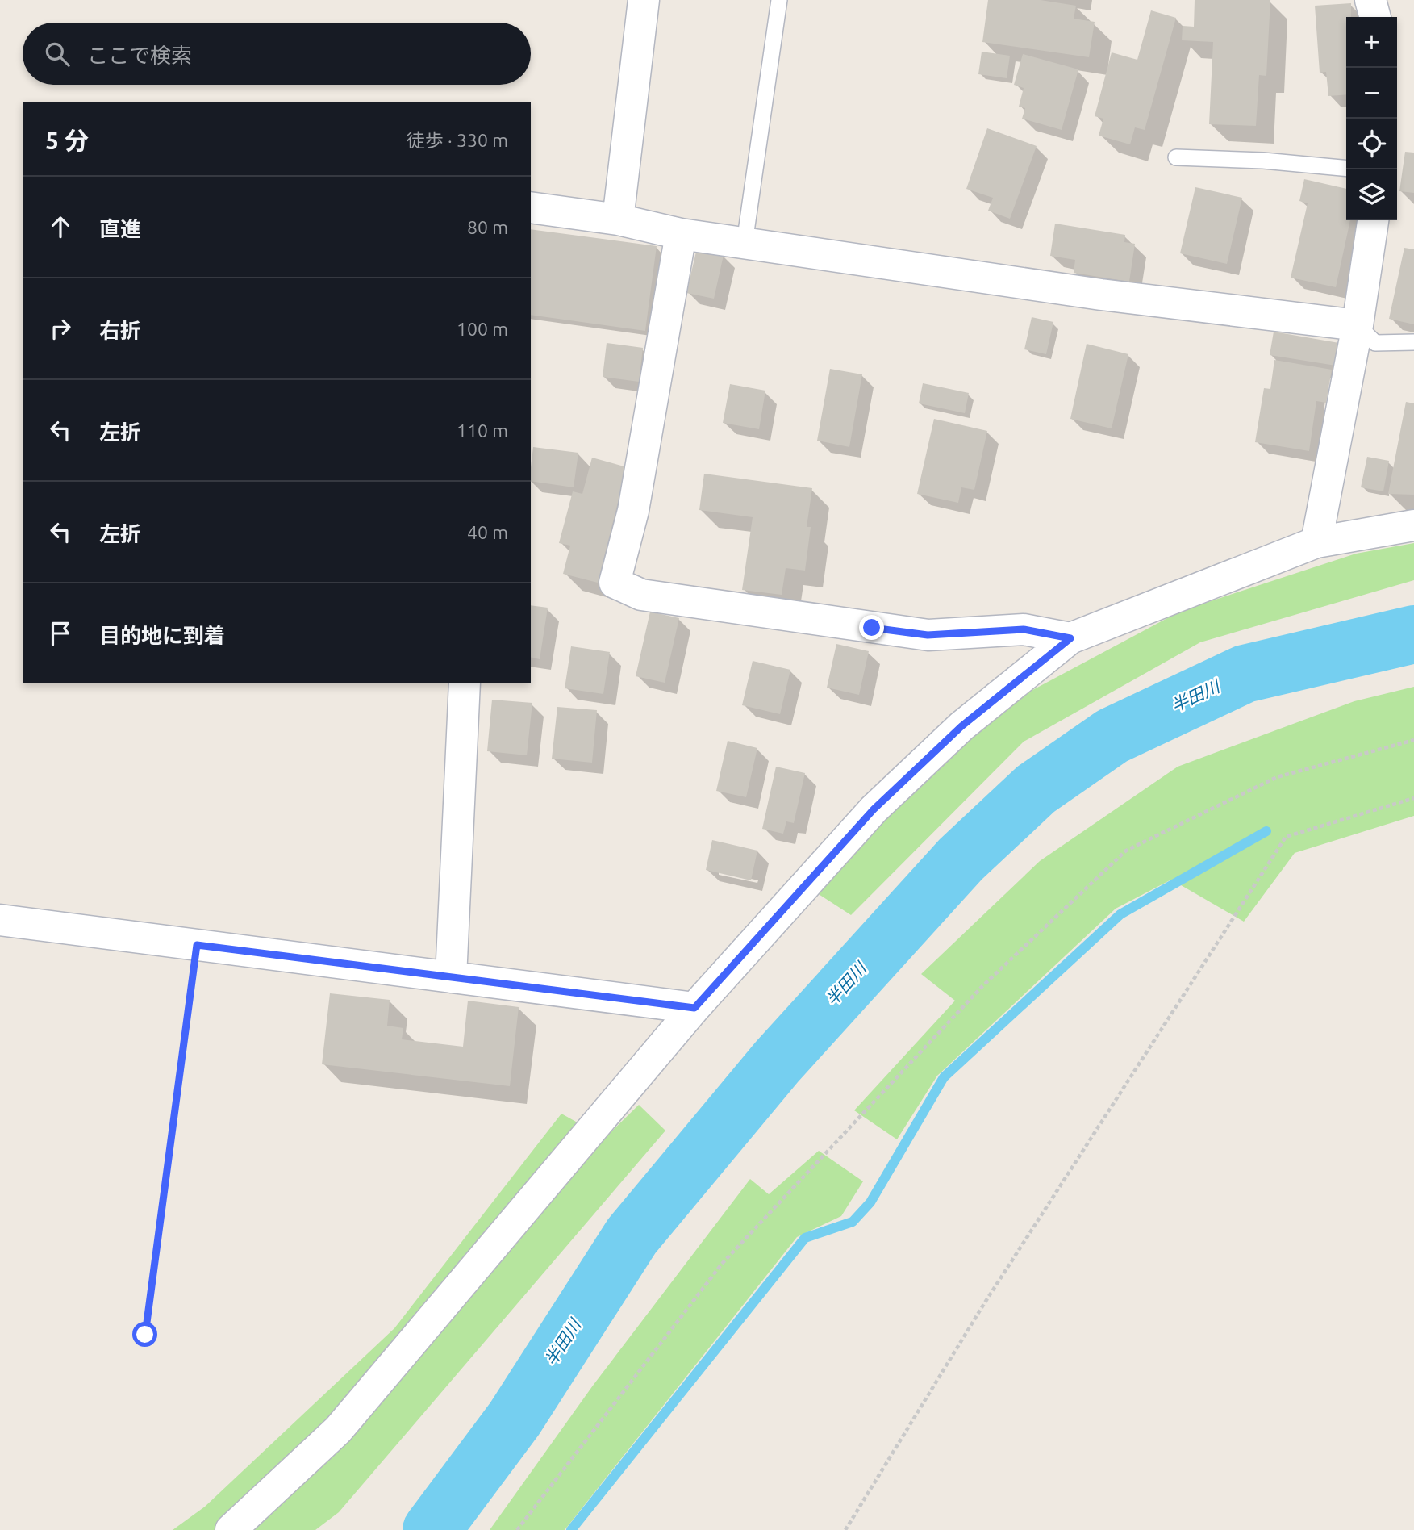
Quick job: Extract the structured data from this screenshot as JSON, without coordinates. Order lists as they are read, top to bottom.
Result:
{
  "water": ["半田川"],
  "page": {
    "map_buttons": ["+", "−"],
    "search": "ここで検索",
    "heading": ["5 分", "徒歩 · 330 m"],
    "list": [
      ["直進", "80 m"],
      ["右折", "100 m"],
      ["左折", "110 m"],
      ["左折", "40 m"],
      "目的地に到着"
    ]
  }
}
